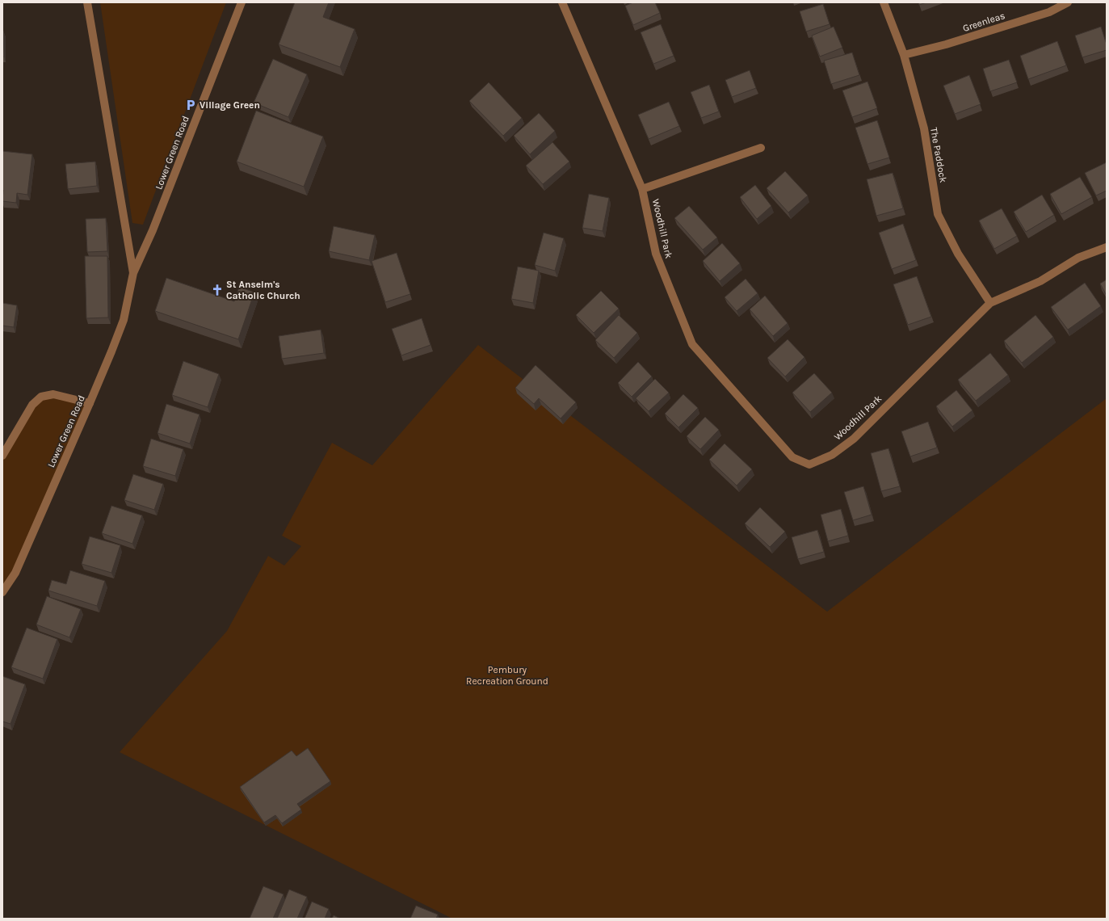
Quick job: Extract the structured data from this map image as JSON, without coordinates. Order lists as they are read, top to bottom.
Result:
{
  "streets": {
    "street": [
      "Greenleas",
      "Lower Green Road",
      "The Paddock",
      "Woodhill Park"
    ]
  },
  "crossings": [
    ["Greenleas", "The Paddock"],
    ["The Paddock", "Woodhill Park"]
  ],
  "parks": ["Pembury Recreation Ground"],
  "places": {
    "parking": ["Village Green"],
    "church": ["St Anselm's Catholic Church"]
  }
}
